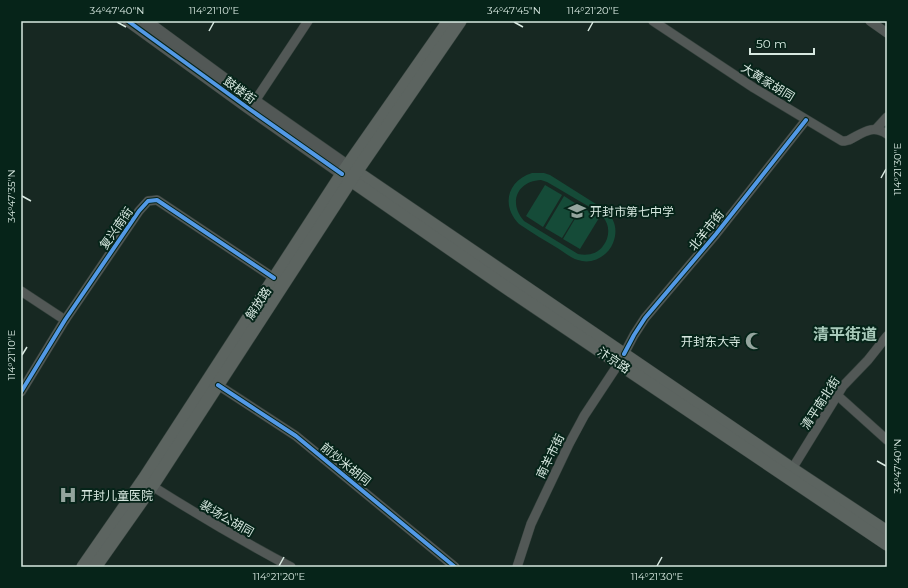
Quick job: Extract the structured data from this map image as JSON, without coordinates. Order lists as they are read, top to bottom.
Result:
{
  "streets": {
    "main road": ["解放路", "汴京路"],
    "street": [
      "大黄家胡同",
      "鼓楼街",
      "复兴南街",
      "北羊市街",
      "清平南北街",
      "南羊市街",
      "前炒米胡同",
      "裴场公胡同"
    ]
  },
  "crossings": [
    ["大黄家胡同", "北羊市街"],
    ["鼓楼街", "解放路"],
    ["鼓楼街", "汴京路"],
    ["复兴南街", "解放路"],
    ["北羊市街", "汴京路"],
    ["北羊市街", "南羊市街"],
    ["解放路", "汴京路"],
    ["解放路", "前炒米胡同"],
    ["解放路", "裴场公胡同"],
    ["汴京路", "清平南北街"],
    ["汴京路", "南羊市街"]
  ],
  "districts": ["清平街道"],
  "places": {
    "school or university": ["开封市第七中学"],
    "mosque": ["开封东大寺"],
    "hospital": ["开封儿童医院"]
  },
  "scale_bar": "50 m",
  "coordinates": [
    "34°47'40\"N",
    "114°21'10\"E",
    "34°47'45\"N",
    "114°21'20\"E",
    "114°21'30\"E",
    "34°47'35\"N"
  ]
}
